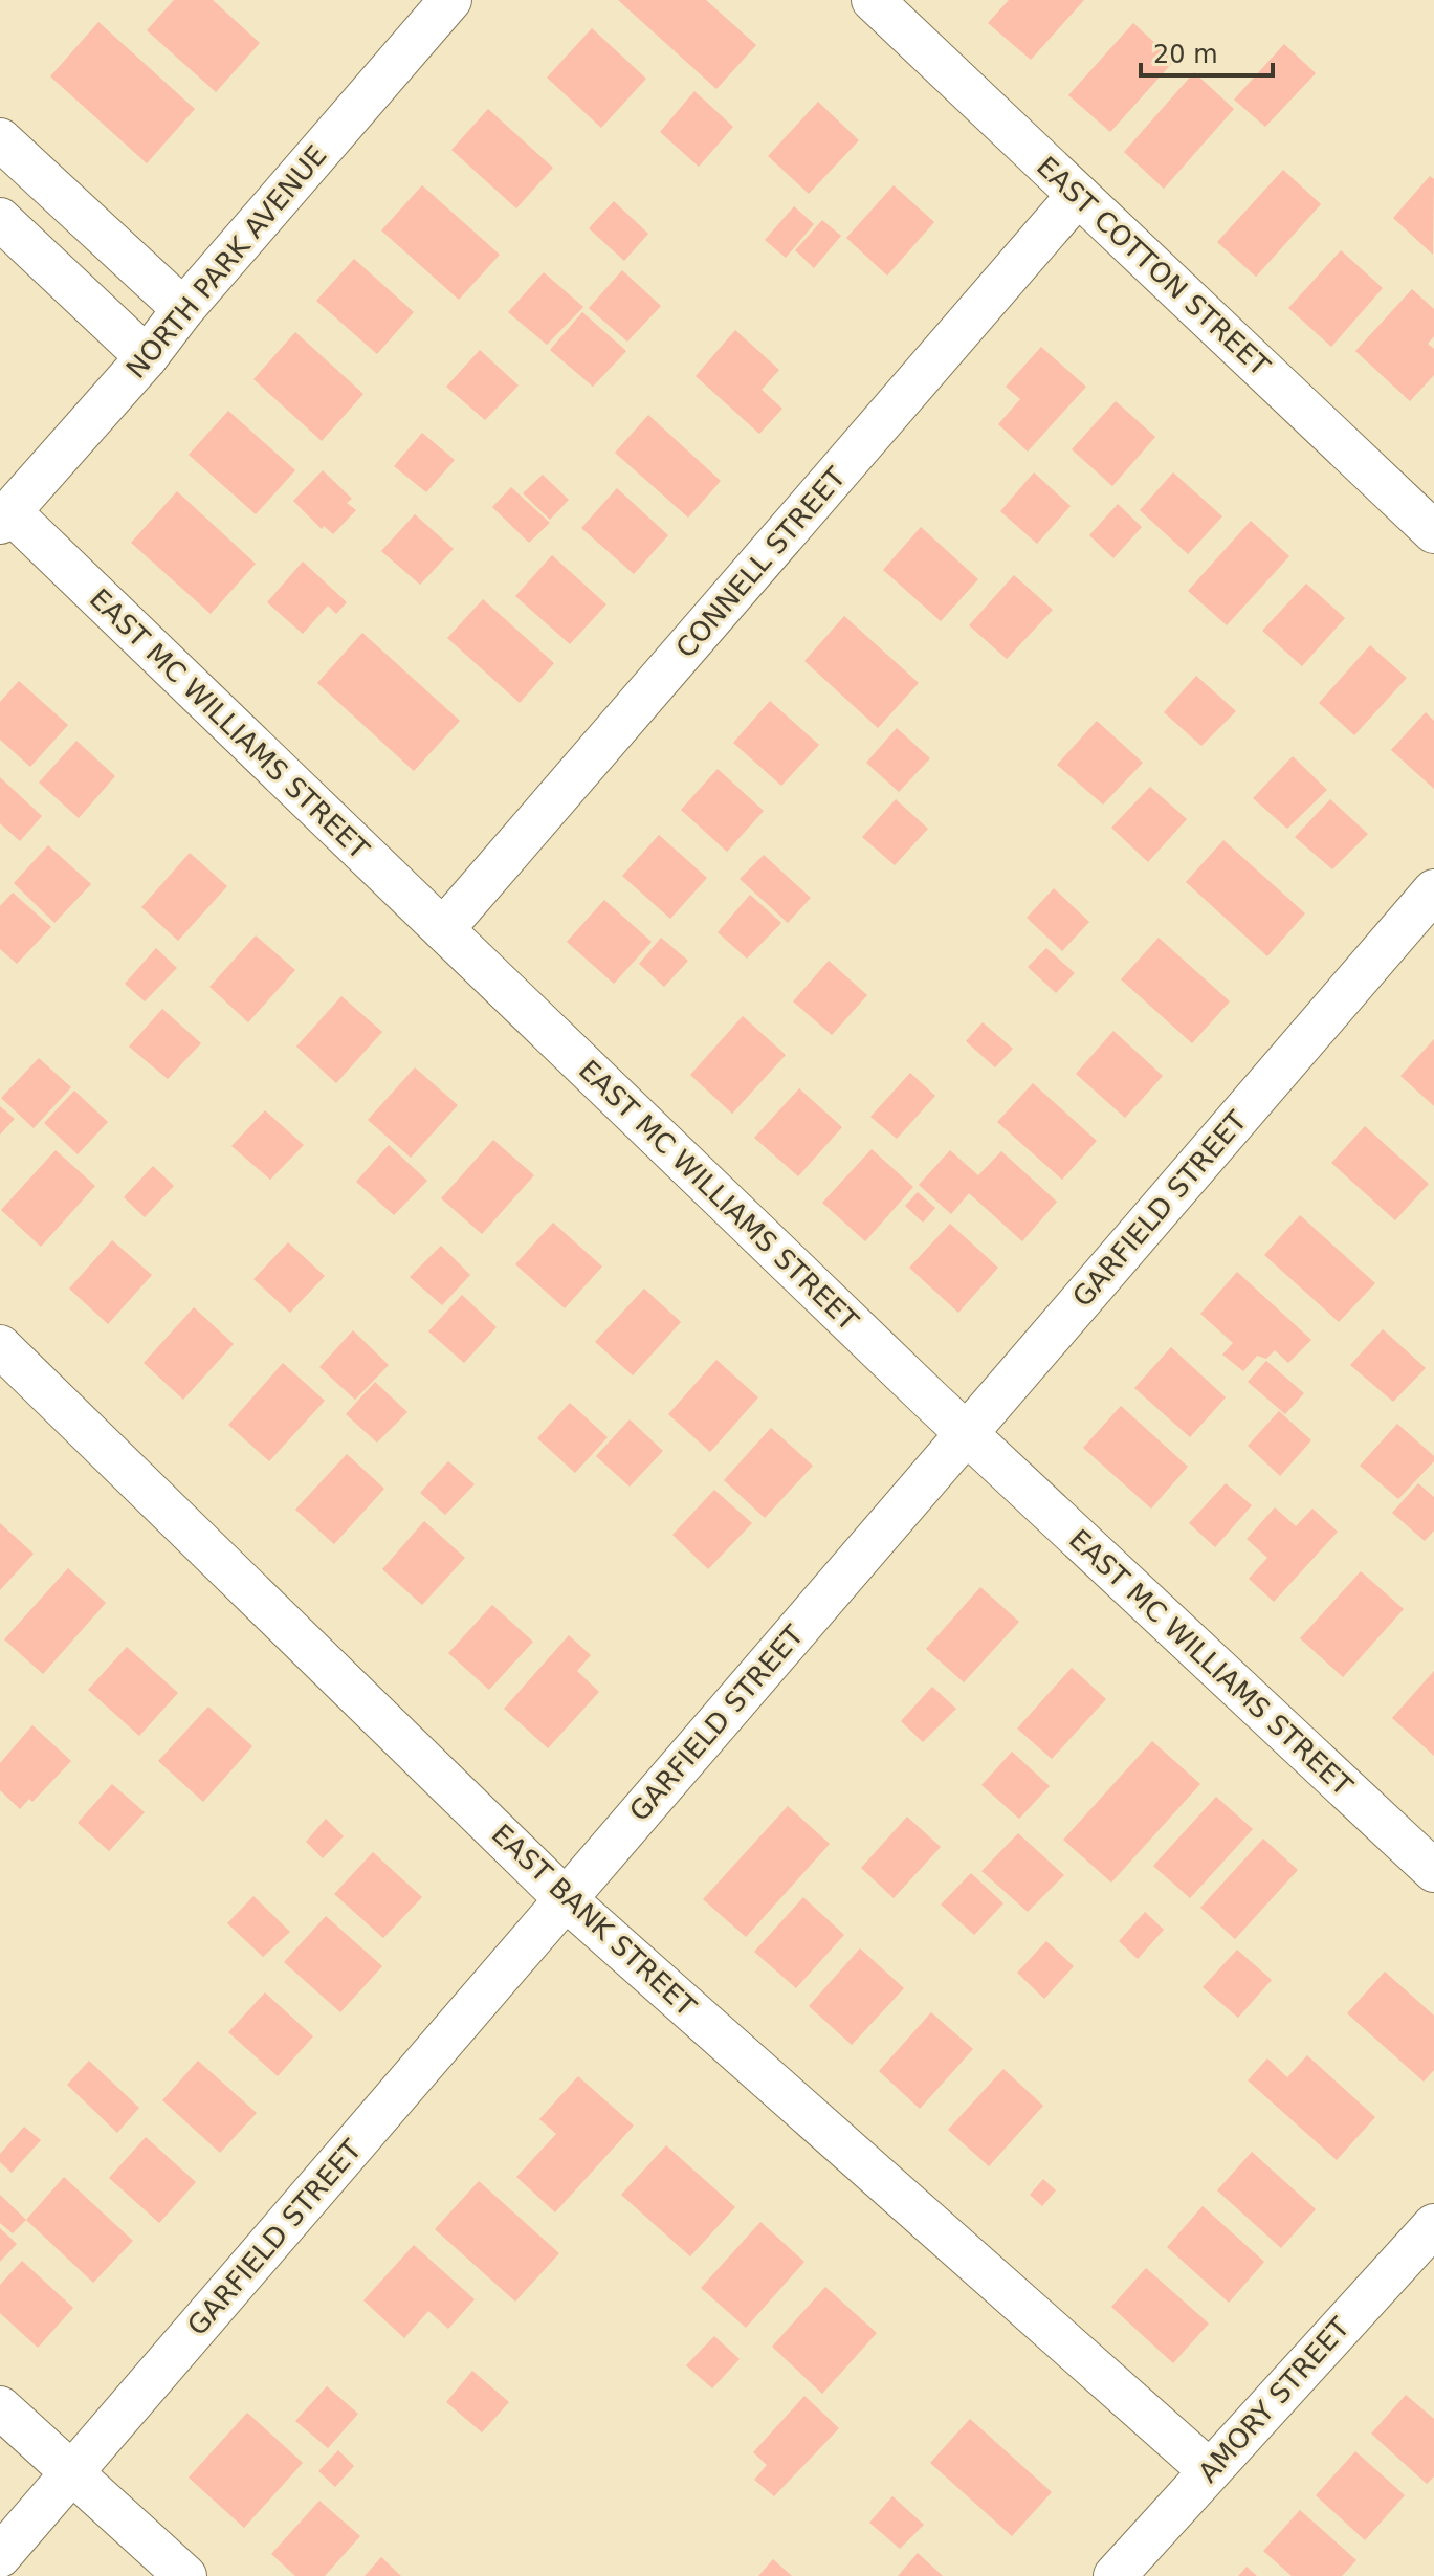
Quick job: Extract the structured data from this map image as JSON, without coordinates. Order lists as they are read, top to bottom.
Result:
{
  "streets": {
    "street": [
      "NORTH PARK AVENUE",
      "EAST COTTON STREET",
      "CONNELL STREET",
      "EAST MC WILLIAMS STREET",
      "GARFIELD STREET",
      "EAST BANK STREET",
      "AMORY STREET"
    ]
  },
  "crossings": [
    ["NORTH PARK AVENUE", "EAST MC WILLIAMS STREET"],
    ["EAST COTTON STREET", "CONNELL STREET"],
    ["CONNELL STREET", "EAST MC WILLIAMS STREET"],
    ["EAST MC WILLIAMS STREET", "GARFIELD STREET"],
    ["GARFIELD STREET", "EAST BANK STREET"],
    ["EAST BANK STREET", "AMORY STREET"]
  ],
  "scale_bar": "20 m"
}
